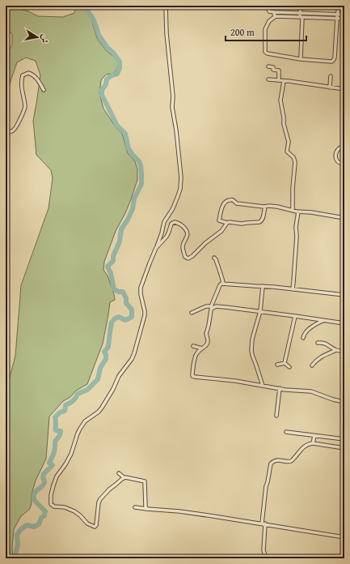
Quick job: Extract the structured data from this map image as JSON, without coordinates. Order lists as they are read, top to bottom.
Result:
{
  "scale_bar": "200 m",
  "north": "right"
}
